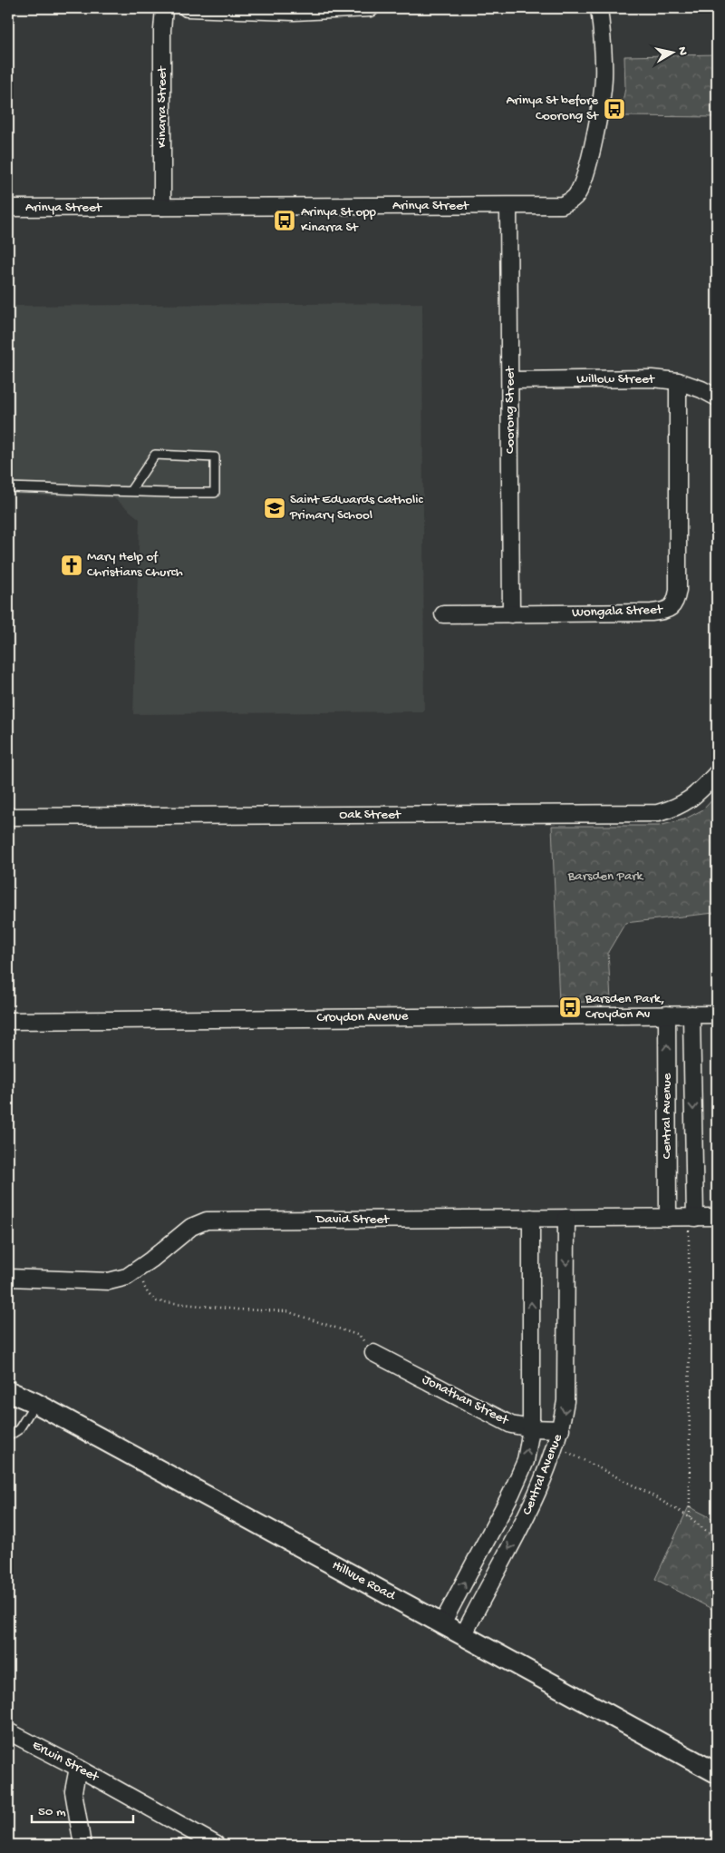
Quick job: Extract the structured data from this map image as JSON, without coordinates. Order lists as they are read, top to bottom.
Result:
{
  "streets": {
    "street": [
      "Kinarra Street",
      "Arinya Street",
      "Willow Street",
      "Coorong Street",
      "Wongala Street",
      "Oak Street",
      "Croydon Avenue",
      "Central Avenue",
      "David Street",
      "Jonathan Street",
      "Hillvue Road",
      "Erwin Street"
    ]
  },
  "crossings": [
    ["Kinarra Street", "Arinya Street"],
    ["Arinya Street", "Coorong Street"],
    ["Willow Street", "Coorong Street"],
    ["Willow Street", "Wongala Street"],
    ["Coorong Street", "Wongala Street"],
    ["Croydon Avenue", "Central Avenue"],
    ["Central Avenue", "David Street"],
    ["Central Avenue", "Jonathan Street"],
    ["Central Avenue", "Hillvue Road"]
  ],
  "parks": ["Barsden Park"],
  "places": {
    "bus stop": ["Arinya St before Coorong St", "Arinya St opp Kinarra St", "Barsden Park, Croydon Av"],
    "school or university": ["Saint Edwards Catholic Primary School"],
    "church": ["Mary Help of Christians Church"]
  },
  "scale_bar": "50 m",
  "north": "right"
}
